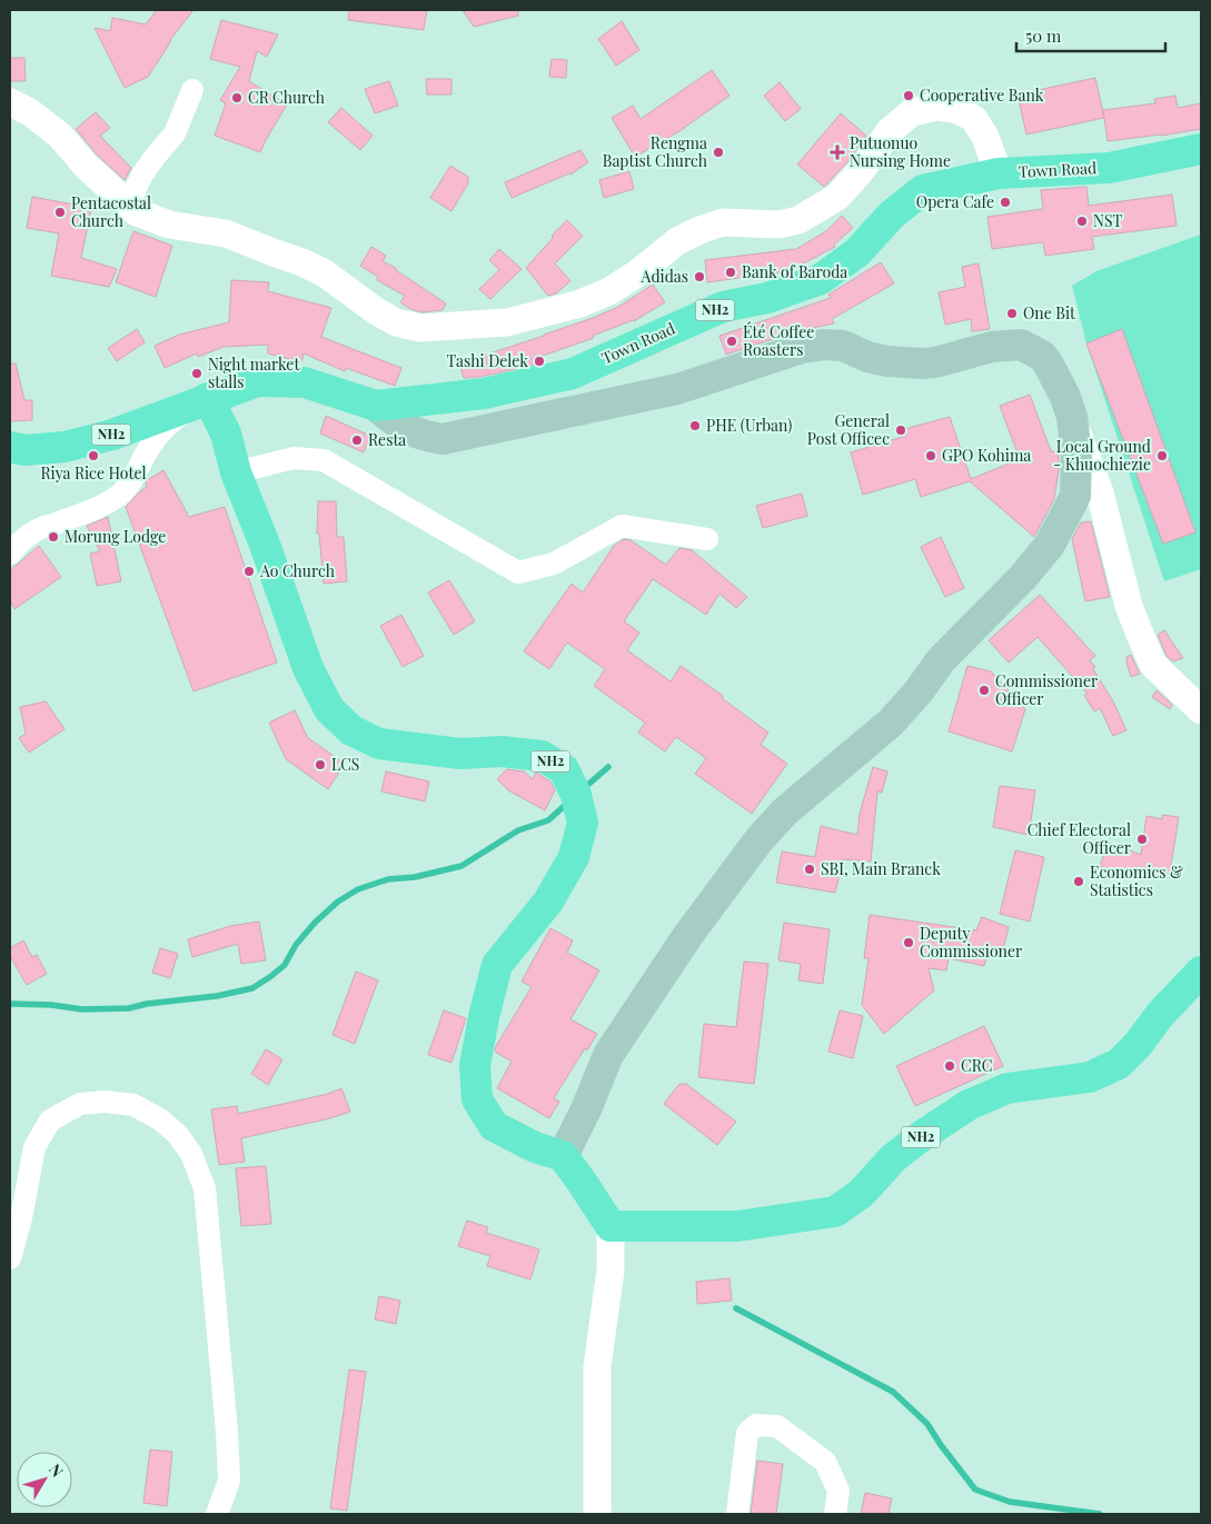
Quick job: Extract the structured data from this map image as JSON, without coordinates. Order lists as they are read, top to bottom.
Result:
{
  "streets": {
    "highway": ["Town Road", "NH2"]
  },
  "crossings": [
    ["Town Road", "NH2"]
  ],
  "places": {
    "other": [
      "Cooperative Bank",
      "CR Church",
      "Rengma Baptist Church",
      "Opera Cafe",
      "Pentacostal Church",
      "NST",
      "Bank of Baroda",
      "Adidas",
      "One Bit",
      "Été Coffee Roasters",
      "Tashi Delek",
      "Night market stalls",
      "PHE (Urban)",
      "General Post Officec",
      "Resta",
      "Riya Rice Hotel",
      "GPO Kohima",
      "Local Ground - Khuochiezie",
      "Morung Lodge",
      "Ao Church",
      "Commissioner Officer",
      "LCS",
      "Chief Electoral Officer",
      "SBI, Main Branck",
      "Economics & Statistics",
      "Deputy Commissioner",
      "CRC"
    ],
    "health": ["Putuonuo Nursing Home"]
  },
  "scale_bar": "50 m",
  "north": "top right"
}
